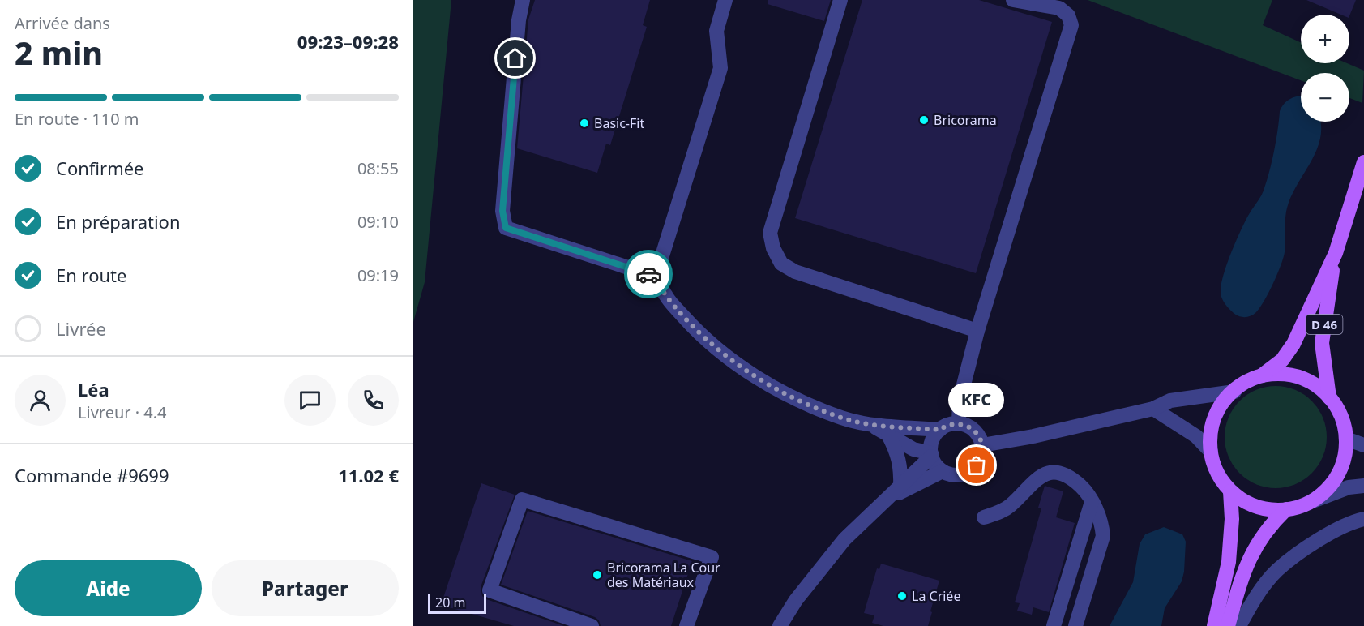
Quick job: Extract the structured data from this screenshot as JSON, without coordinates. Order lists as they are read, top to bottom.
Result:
{
  "streets": {
    "main road": ["D 46"]
  },
  "places": [
    "Bricorama",
    "Basic-Fit",
    "KFC",
    "Bricorama La Cour des Matériaux",
    "La Criée"
  ],
  "scale_bar": "20 m",
  "page": {
    "heading": ["2 min", "Arrivée dans", "09:23–09:28"],
    "panel": [
      "Léa",
      "Livreur · 4.4",
      "Commande #9699",
      "11.02 €"
    ],
    "map_buttons": ["+", "−"],
    "bar": "En route · 110 m",
    "list": [
      ["Confirmée", "08:55"],
      ["En préparation", "09:10"],
      ["En route", "09:19"],
      "Livrée"
    ],
    "bubble": "KFC",
    "buttons": ["Aide", "Partager"],
    "scale": "20 m"
  }
}
